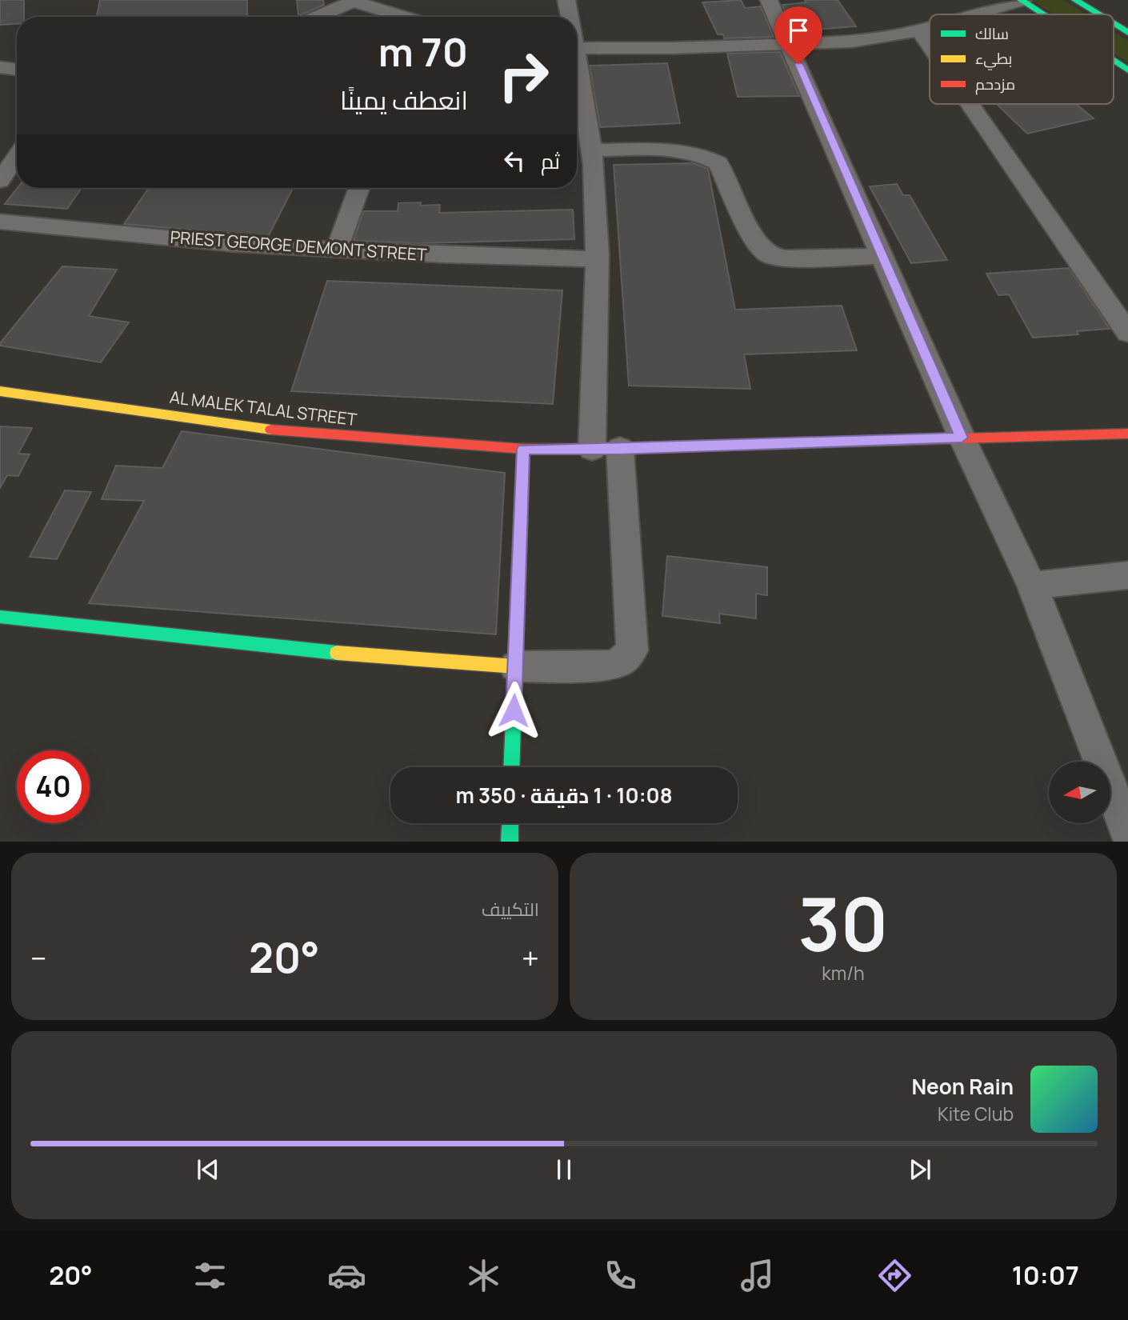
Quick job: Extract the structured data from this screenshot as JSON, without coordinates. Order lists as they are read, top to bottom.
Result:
{
  "streets": {
    "main road": ["AL MALEK TALAL STREET"],
    "street": ["PRIEST GEORGE DEMONT STREET"]
  },
  "legend": ["سالك", "بطيء", "مزدحم"],
  "north": "left",
  "page": {
    "turn": ["70 m", "انعطف يمينًا"],
    "then": "ثم",
    "limit": "40",
    "trip": "10:08 · 1 دقيقة · 350 m",
    "tile": [
      ["30", "km/h"],
      "التكييف"
    ],
    "heat": ["−", "20°", "+"],
    "song": ["Neon Rain", "Kite Club"],
    "tabs": ["10:07", "20°"]
  }
}
